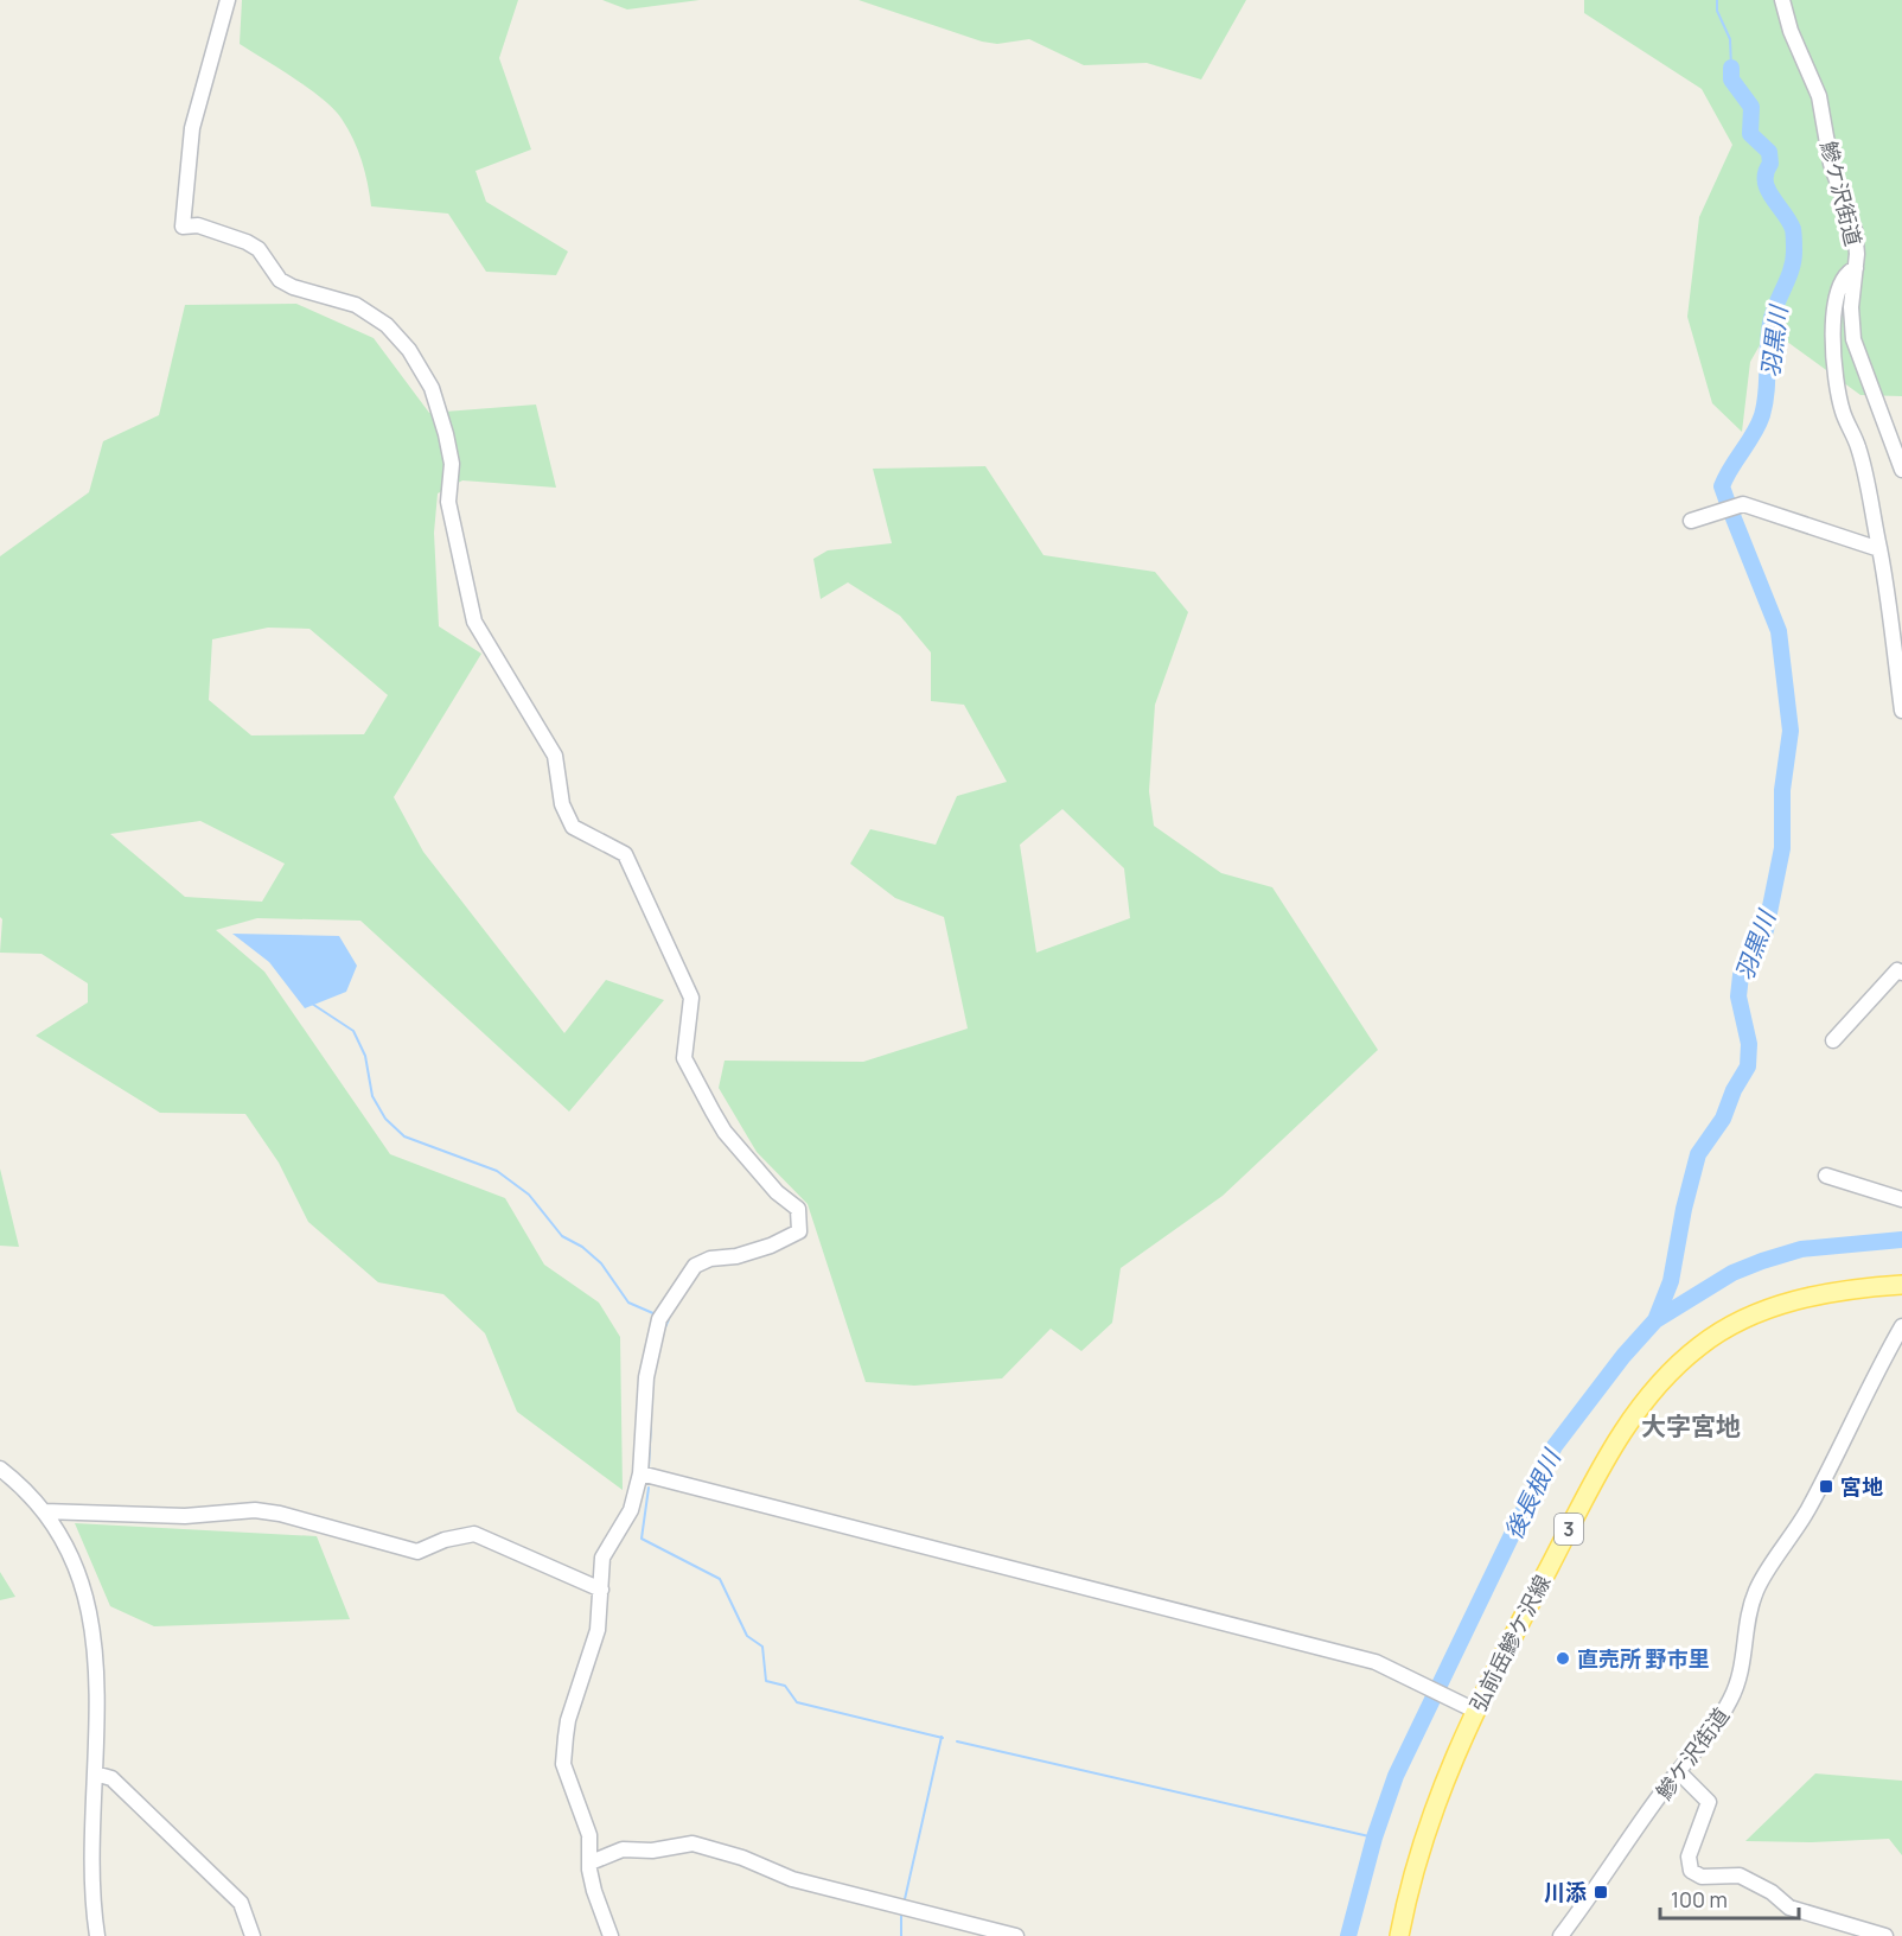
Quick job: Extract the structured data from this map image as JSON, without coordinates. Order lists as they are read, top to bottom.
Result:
{
  "streets": {
    "main road": ["3", "弘前岳鰺ケ沢線"],
    "street": ["鰺ケ沢街道"]
  },
  "districts": ["大字宮地"],
  "water": ["羽黒川", "後長根川"],
  "places": {
    "transit": ["宮地", "川添"],
    "other": ["直売所 野市里"]
  },
  "scale_bar": "100 m"
}
